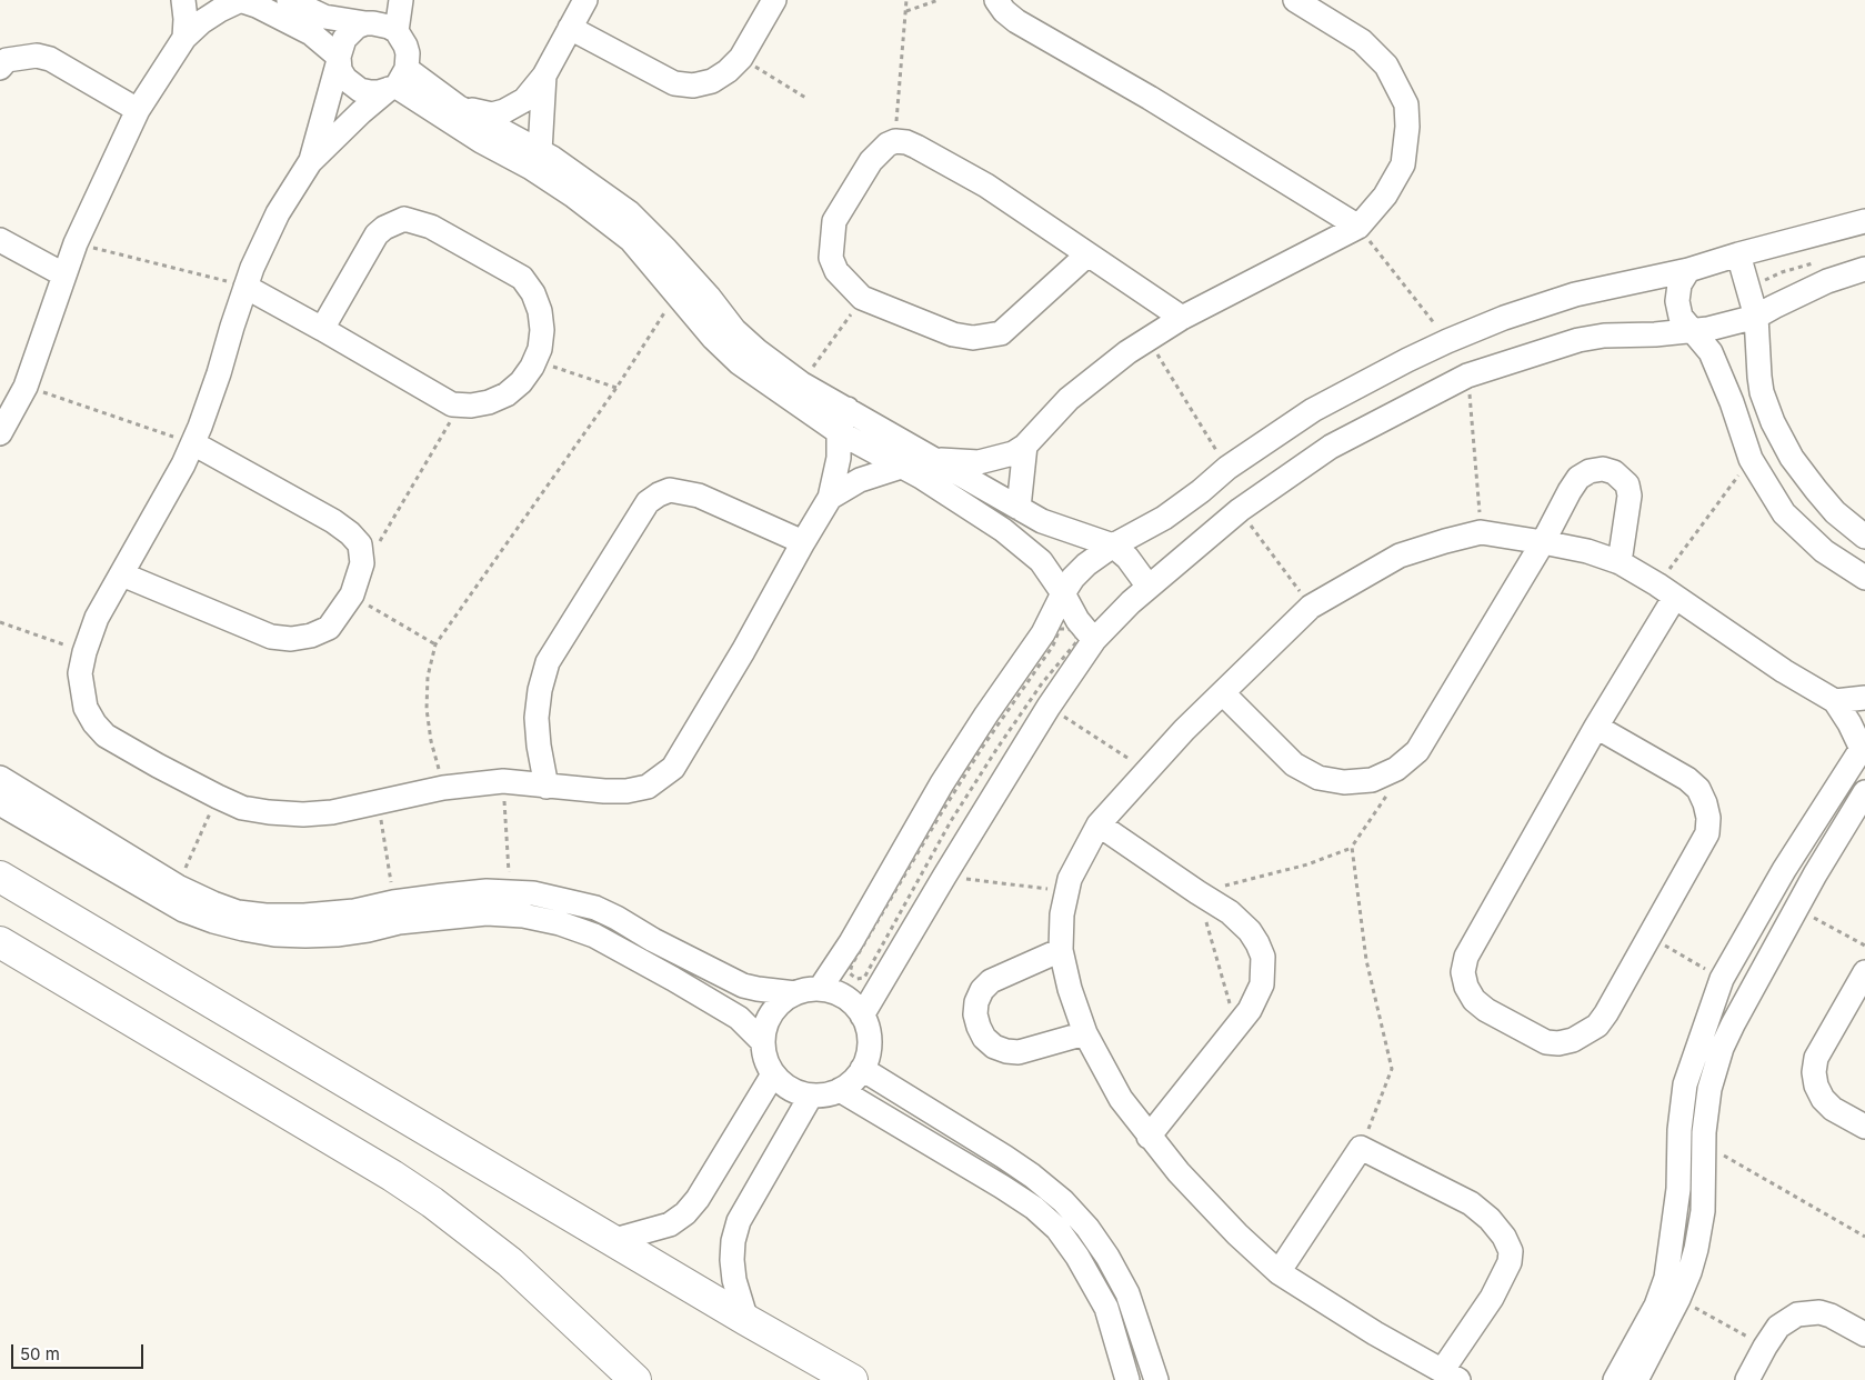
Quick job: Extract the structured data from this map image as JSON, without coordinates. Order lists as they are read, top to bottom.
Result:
{
  "scale_bar": "50 m"
}
